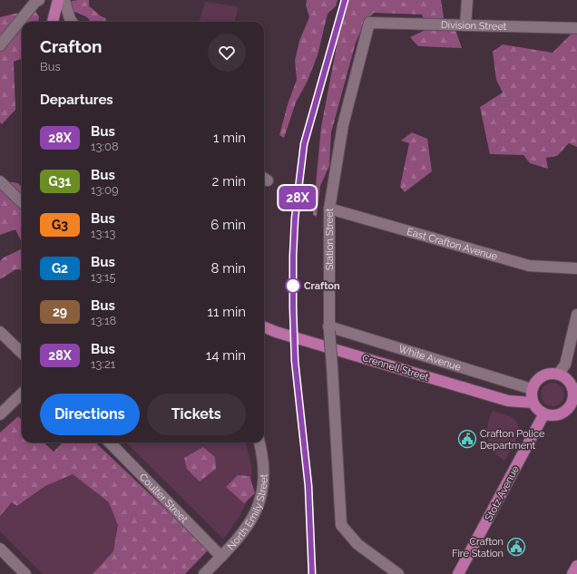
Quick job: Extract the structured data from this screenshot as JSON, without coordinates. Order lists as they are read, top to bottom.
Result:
{
  "streets": {
    "main road": ["Crennell Street", "Stotz Avenue"],
    "street": [
      "Division Street",
      "Station Street",
      "East Crafton Avenue",
      "White Avenue",
      "Coulter Street",
      "North Emily Street"
    ]
  },
  "crossings": [
    ["Division Street", "Station Street"],
    ["Station Street", "East Crafton Avenue"],
    ["Station Street", "White Avenue"],
    ["White Avenue", "Crennell Street"],
    ["White Avenue", "Stotz Avenue"],
    ["Crennell Street", "Stotz Avenue"],
    ["Coulter Street", "North Emily Street"]
  ],
  "places": {
    "other": ["Crafton"],
    "public building": ["Crafton Police Department", "Crafton Fire Station"]
  },
  "lines": ["bus line 28X"],
  "page": {
    "on_map": "28X",
    "heading": [
      ["Crafton", "Bus"],
      "Departures"
    ],
    "list": [
      {
        "mark": "28X",
        "name": "Bus",
        "note": "13:08",
        "value": "1 min"
      },
      {
        "mark": "G31",
        "name": "Bus",
        "note": "13:09",
        "value": "2 min"
      },
      {
        "mark": "G3",
        "name": "Bus",
        "note": "13:13",
        "value": "6 min"
      },
      {
        "mark": "G2",
        "name": "Bus",
        "note": "13:15",
        "value": "8 min"
      },
      {
        "mark": "29",
        "name": "Bus",
        "note": "13:18",
        "value": "11 min"
      },
      {
        "mark": "28X",
        "name": "Bus",
        "note": "13:21",
        "value": "14 min"
      }
    ],
    "buttons": ["Directions", "Tickets"]
  }
}
